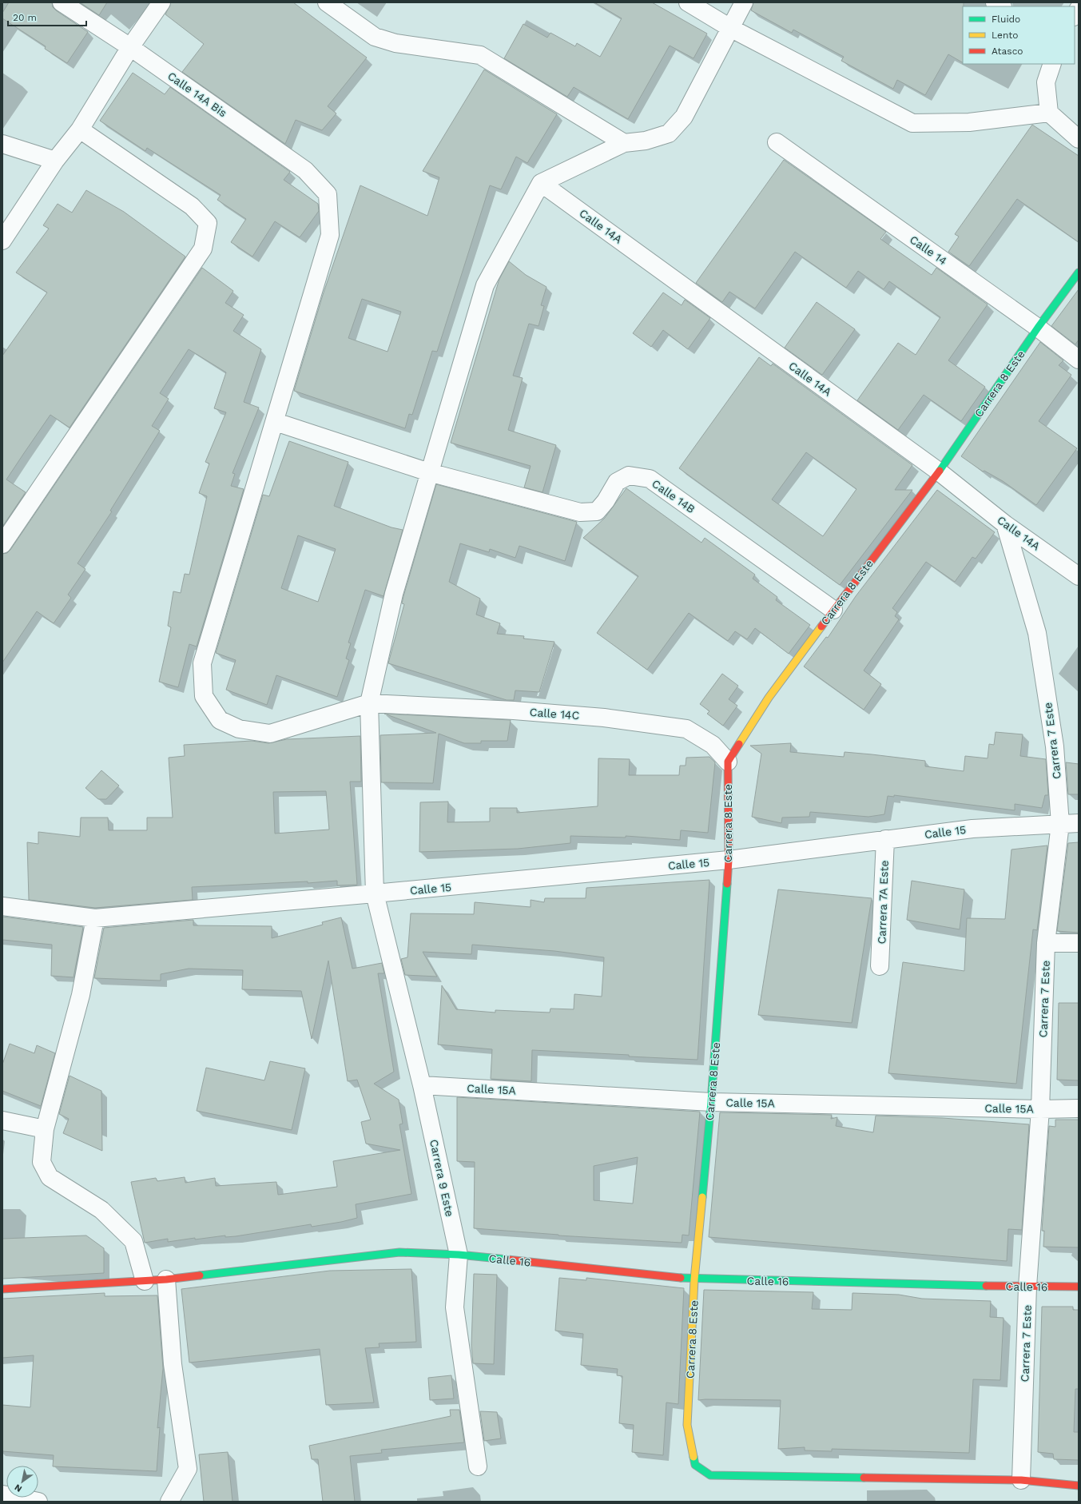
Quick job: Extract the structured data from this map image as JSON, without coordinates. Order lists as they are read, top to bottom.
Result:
{
  "streets": {
    "street": [
      "Calle 14A Bis",
      "Calle 14A",
      "Calle 14",
      "Carrera 8 Este",
      "Calle 14B",
      "Calle 14C",
      "Carrera 7 Este",
      "Calle 15",
      "Carrera 7A Este",
      "Calle 15A",
      "Carrera 9 Este",
      "Calle 16"
    ]
  },
  "crossings": [
    ["Calle 14A Bis", "Calle 14C"],
    ["Calle 14A", "Carrera 8 Este"],
    ["Calle 14A", "Carrera 7 Este"],
    ["Calle 14A", "Carrera 9 Este"],
    ["Calle 14", "Carrera 8 Este"],
    ["Carrera 8 Este", "Calle 14B"],
    ["Carrera 8 Este", "Calle 14C"],
    ["Carrera 8 Este", "Carrera 7 Este"],
    ["Carrera 8 Este", "Calle 15"],
    ["Carrera 8 Este", "Calle 15A"],
    ["Carrera 8 Este", "Calle 16"],
    ["Calle 14B", "Carrera 9 Este"],
    ["Calle 14C", "Carrera 9 Este"],
    ["Carrera 7 Este", "Calle 15"],
    ["Carrera 7 Este", "Calle 15A"],
    ["Carrera 7 Este", "Calle 16"],
    ["Calle 15", "Carrera 7A Este"],
    ["Calle 15", "Carrera 9 Este"],
    ["Calle 15A", "Carrera 9 Este"],
    ["Carrera 9 Este", "Calle 16"]
  ],
  "legend": ["Fluido", "Lento", "Atasco"],
  "scale_bar": "20 m",
  "north": "bottom left"
}
